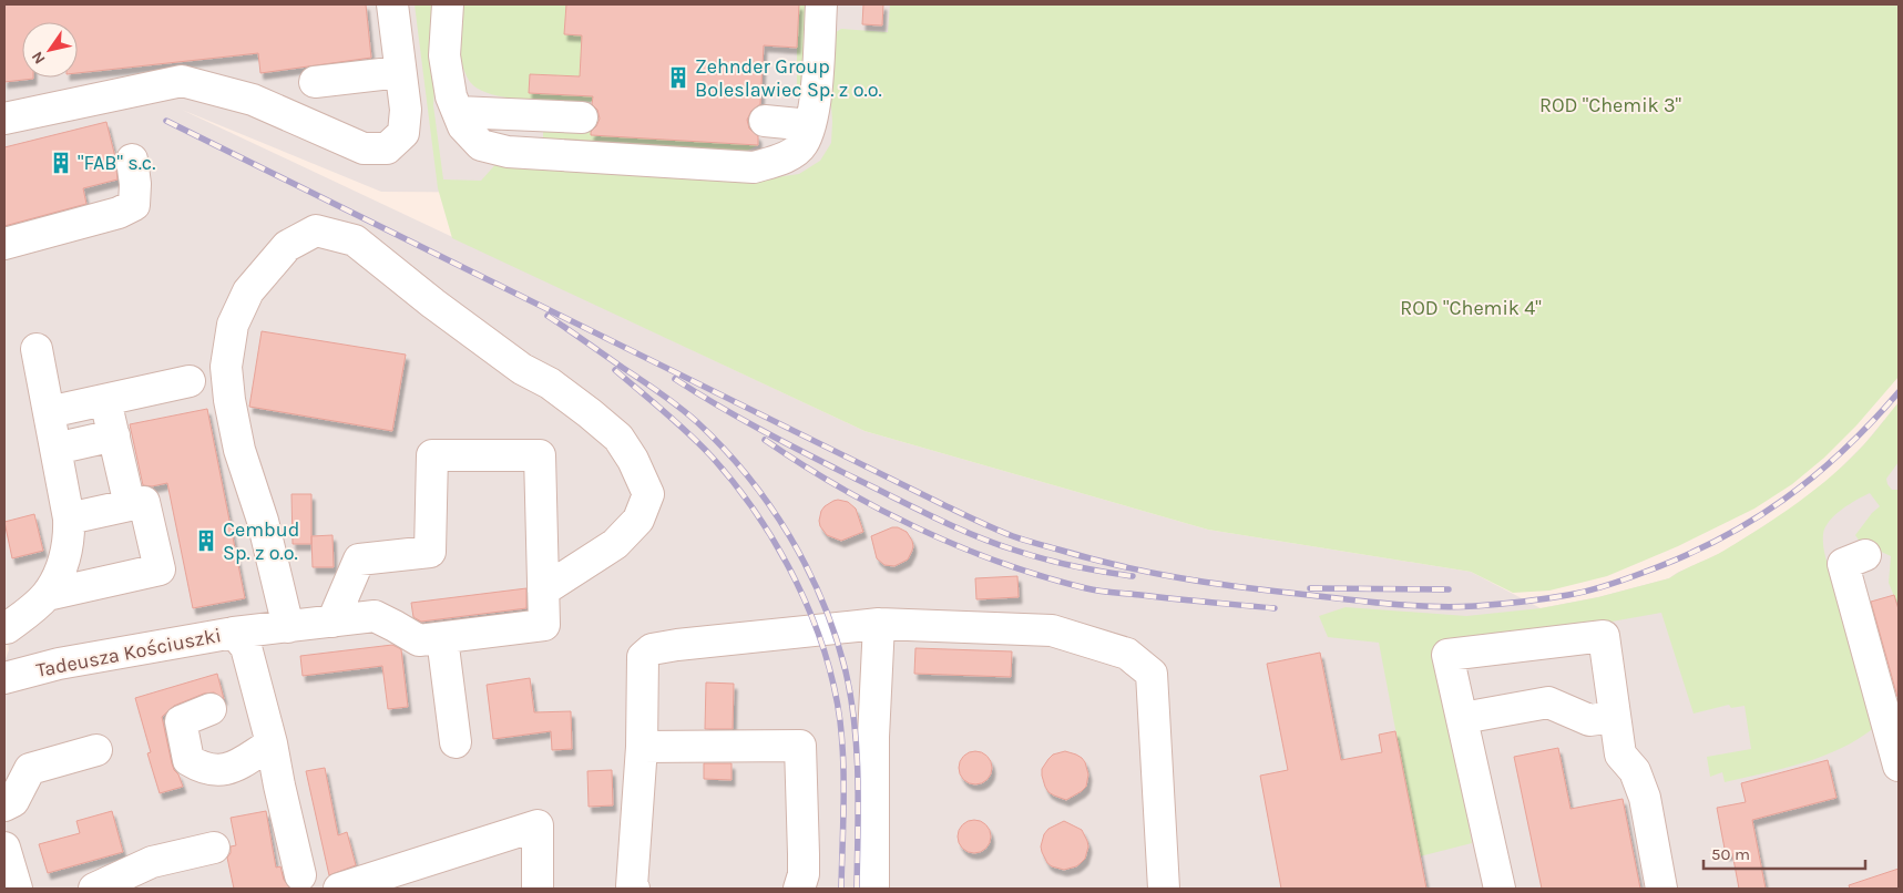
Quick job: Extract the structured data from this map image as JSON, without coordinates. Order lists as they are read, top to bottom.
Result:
{
  "streets": {
    "street": ["Tadeusza Kościuszki"]
  },
  "parks": ["ROD \"Chemik 3\"", "ROD \"Chemik 4\""],
  "places": {
    "building": ["Zehnder Group Boleslawiec Sp. z o.o.", "\"FAB\" s.c.", "Cembud Sp. z o.o."]
  },
  "scale_bar": "50 m",
  "north": "bottom left"
}
